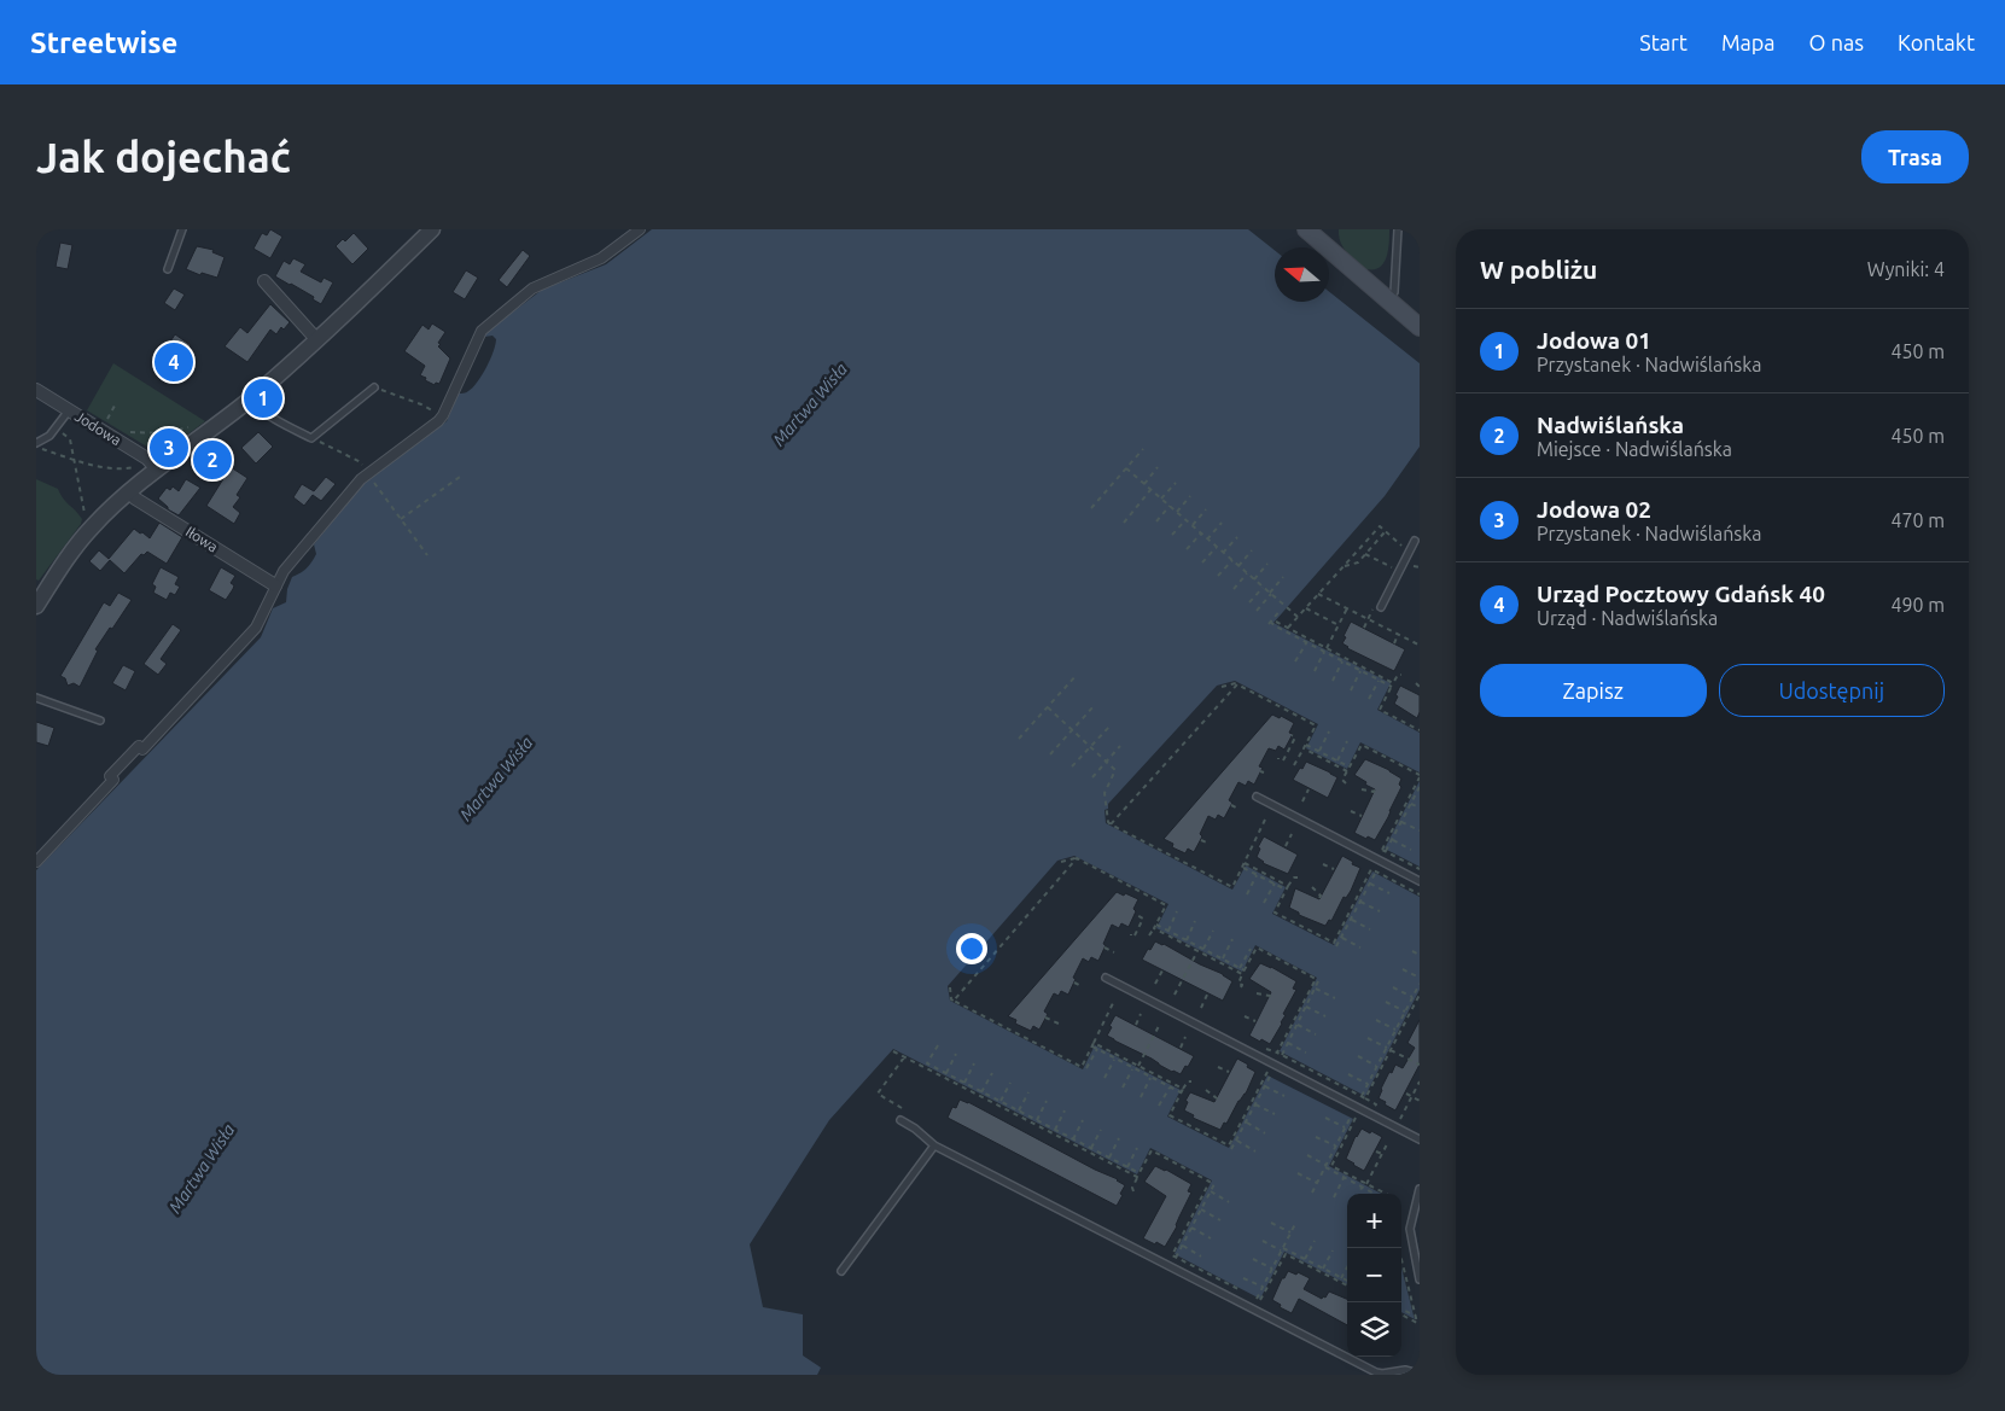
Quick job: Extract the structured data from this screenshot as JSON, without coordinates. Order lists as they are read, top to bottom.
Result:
{
  "streets": {
    "street": ["Jodowa", "Iłowa"]
  },
  "water": ["Martwa Wisła"],
  "north": "left",
  "page": {
    "header": "Streetwise",
    "nav": [
      "Start",
      "Mapa",
      "O nas",
      "Kontakt"
    ],
    "buttons": [
      "Trasa",
      ["Zapisz", "Udostępnij"]
    ],
    "title": "Jak dojechać",
    "heading": ["W pobliżu", "Wyniki: 4"],
    "list": [
      {
        "mark": "1",
        "name": "Jodowa 01",
        "note": "Przystanek · Nadwiślańska",
        "value": "450 m"
      },
      {
        "mark": "2",
        "name": "Nadwiślańska",
        "note": "Miejsce · Nadwiślańska",
        "value": "450 m"
      },
      {
        "mark": "3",
        "name": "Jodowa 02",
        "note": "Przystanek · Nadwiślańska",
        "value": "470 m"
      },
      {
        "mark": "4",
        "name": "Urząd Pocztowy Gdańsk 40",
        "note": "Urząd · Nadwiślańska",
        "value": "490 m"
      }
    ],
    "pins": [
      "4",
      "1",
      "3",
      "2"
    ],
    "map_buttons": ["+", "−"]
  }
}
